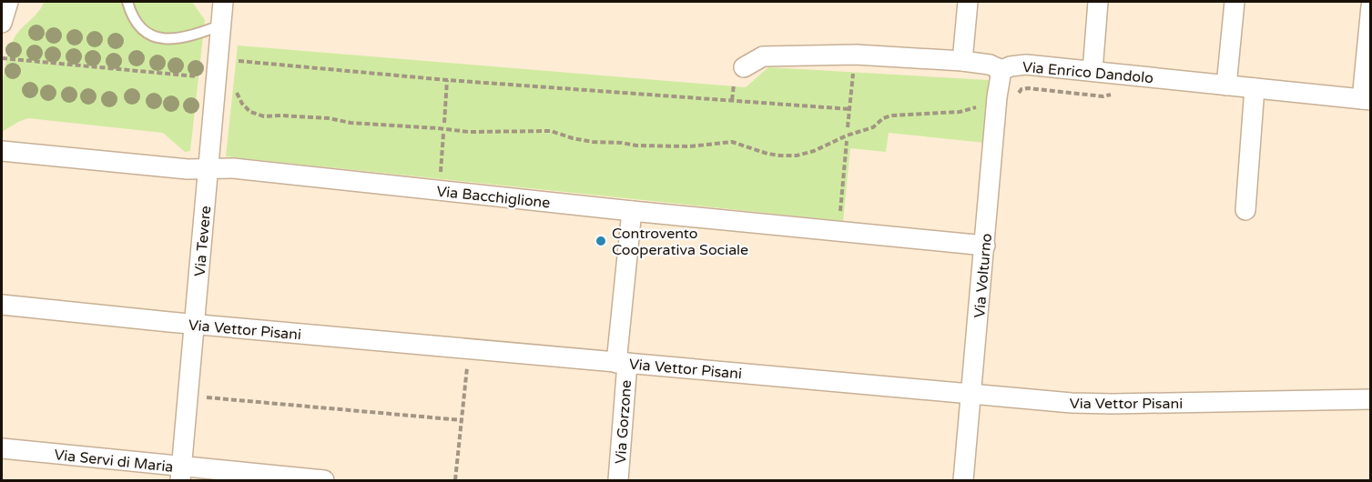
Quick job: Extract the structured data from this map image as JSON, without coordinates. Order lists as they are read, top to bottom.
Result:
{
  "streets": {
    "street": [
      "Via Enrico Dandolo",
      "Via Bacchiglione",
      "Via Tevere",
      "Via Volturno",
      "Via Vettor Pisani",
      "Via Gorzone",
      "Via Servi di Maria"
    ]
  },
  "crossings": [
    ["Via Enrico Dandolo", "Via Volturno"],
    ["Via Bacchiglione", "Via Tevere"],
    ["Via Bacchiglione", "Via Volturno"],
    ["Via Bacchiglione", "Via Gorzone"],
    ["Via Tevere", "Via Vettor Pisani"],
    ["Via Tevere", "Via Servi di Maria"],
    ["Via Volturno", "Via Vettor Pisani"],
    ["Via Vettor Pisani", "Via Gorzone"]
  ],
  "places": ["Controvento Cooperativa Sociale"]
}
